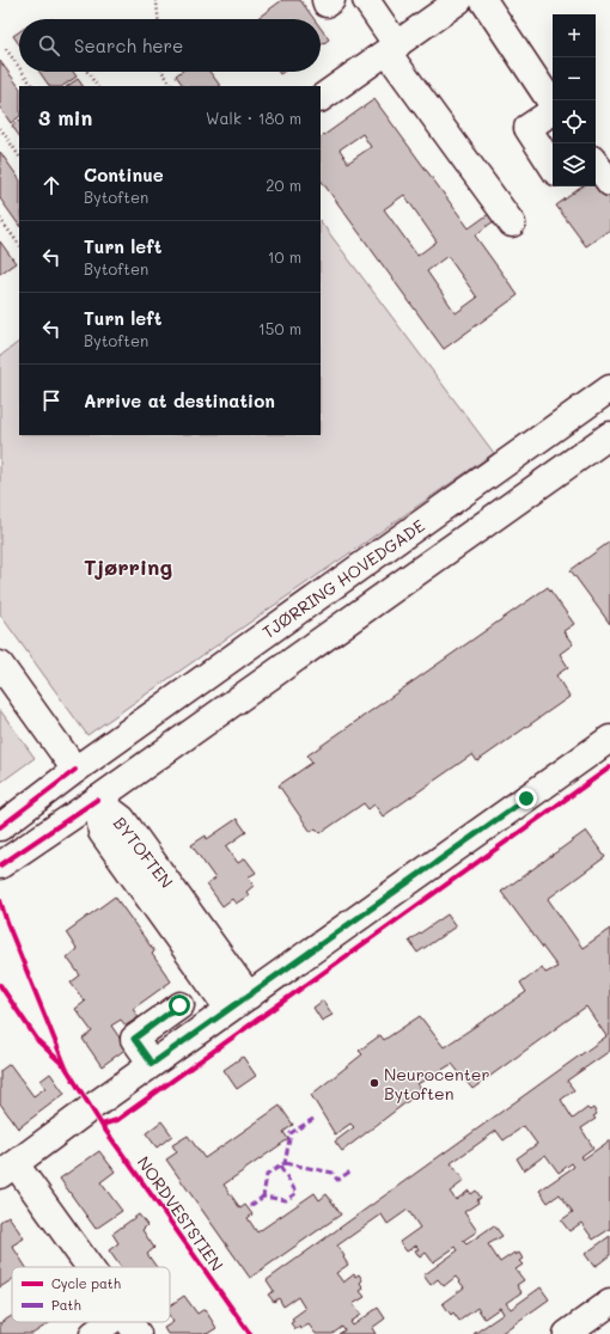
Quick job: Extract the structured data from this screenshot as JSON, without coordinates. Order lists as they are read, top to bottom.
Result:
{
  "streets": {
    "street": ["TJØRRING HOVEDGADE", "BYTOFTEN"],
    "cycle path": ["NORDVESTSTIEN"]
  },
  "districts": ["Tjørring"],
  "places": ["Neurocenter Bytoften"],
  "legend": ["Cycle path", "Path"],
  "page": {
    "map_buttons": ["+", "−"],
    "search": "Search here",
    "heading": ["3 min", "Walk · 180 m"],
    "list": [
      ["Continue", "Bytoften", "20 m"],
      ["Turn left", "Bytoften", "10 m"],
      ["Turn left", "Bytoften", "150 m"],
      "Arrive at destination"
    ]
  }
}
